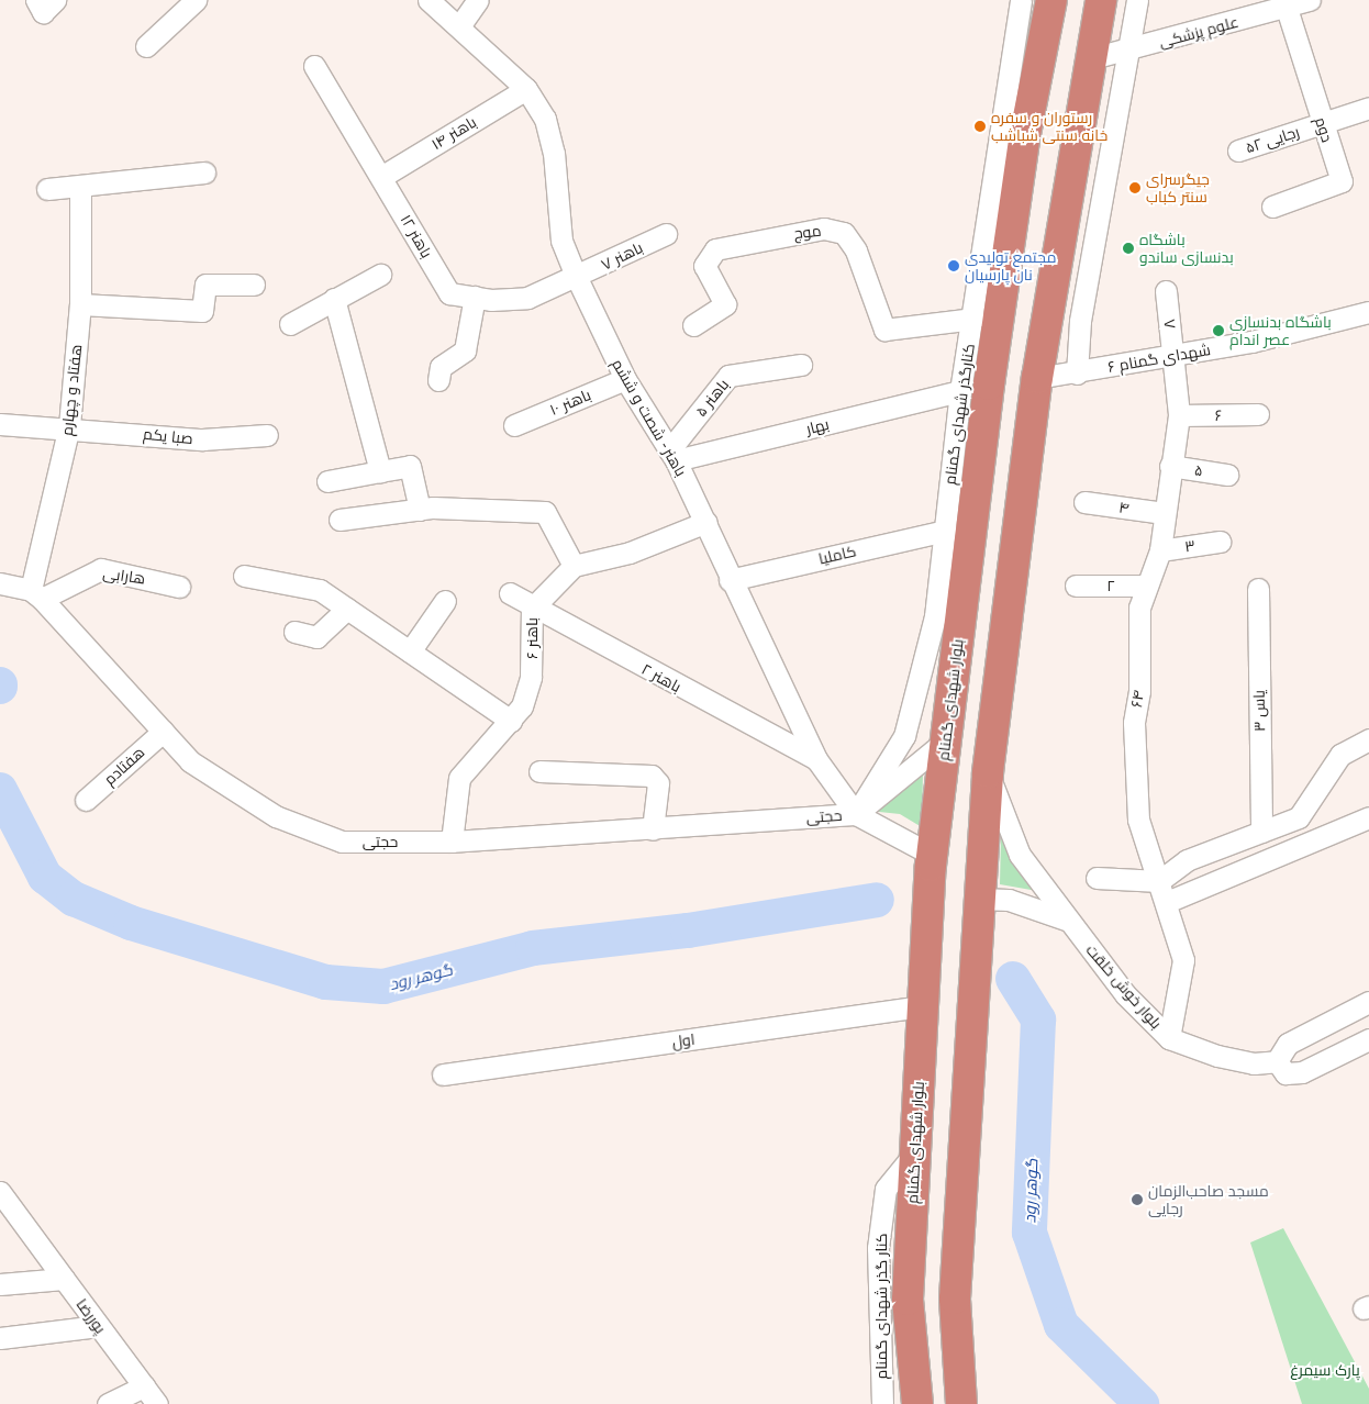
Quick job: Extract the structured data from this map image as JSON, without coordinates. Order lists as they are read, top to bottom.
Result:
{
  "streets": {
    "highway": ["بلوار شهدای گمنام"],
    "street": [
      "علوم پزشکی",
      "دوم",
      "باهنر ۱۴",
      "رجایی ۵۲",
      "موج",
      "باهنر ۱۲",
      "باهنر ۷",
      "۸",
      "شهدای گمنام ۶",
      "هفتاد و چهارم",
      "باهنر ۵",
      "باهنر ۱۰",
      "کنارگذر شهدای گمنام",
      "۶",
      "باهنر - شصت و ششم",
      "بهار",
      "صبا یکم",
      "۵",
      "۴",
      "۳",
      "کاملیا",
      "هارابی",
      "۲",
      "باهنر ۶",
      "باهنر ۲",
      "۶۴",
      "یاس ۳",
      "هفتادم",
      "حجتی",
      "بلوار خوش خلقت",
      "اول",
      "کنار گذر شهدای گمنام",
      "پوررضا"
    ]
  },
  "crossings": [
    ["علوم پزشکی", "دوم"],
    ["دوم", "رجایی ۵۲"],
    ["باهنر ۱۴", "باهنر ۱۲"],
    ["باهنر ۱۴", "باهنر - شصت و ششم"],
    ["موج", "کنارگذر شهدای گمنام"],
    ["باهنر ۱۲", "باهنر ۷"],
    ["باهنر ۱۲", "باهنر - شصت و ششم"],
    ["باهنر ۷", "باهنر - شصت و ششم"],
    ["۸", "شهدای گمنام ۶"],
    ["۸", "۶۴"],
    ["شهدای گمنام ۶", "۶۴"],
    ["هفتاد و چهارم", "صبا یکم"],
    ["هفتاد و چهارم", "هارابی"],
    ["هفتاد و چهارم", "حجتی"],
    ["باهنر ۵", "باهنر - شصت و ششم"],
    ["باهنر ۵", "بهار"],
    ["باهنر ۱۰", "باهنر - شصت و ششم"],
    ["کنارگذر شهدای گمنام", "باهنر - شصت و ششم"],
    ["کنارگذر شهدای گمنام", "بهار"],
    ["کنارگذر شهدای گمنام", "کاملیا"],
    ["کنارگذر شهدای گمنام", "بلوار شهدای گمنام"],
    ["کنارگذر شهدای گمنام", "حجتی"],
    ["۶", "۶۴"],
    ["باهنر - شصت و ششم", "بهار"],
    ["باهنر - شصت و ششم", "کاملیا"],
    ["باهنر - شصت و ششم", "باهنر ۲"],
    ["باهنر - شصت و ششم", "حجتی"],
    ["۵", "۶۴"],
    ["۴", "۶۴"],
    ["۳", "۶۴"],
    ["هارابی", "حجتی"],
    ["۲", "۶۴"],
    ["باهنر ۶", "باهنر ۲"],
    ["باهنر ۶", "حجتی"],
    ["۶۴", "بلوار خوش خلقت"],
    ["بلوار شهدای گمنام", "حجتی"],
    ["بلوار شهدای گمنام", "اول"],
    ["بلوار شهدای گمنام", "کنار گذر شهدای گمنام"],
    ["هفتادم", "حجتی"]
  ],
  "water": ["گوهر رود"],
  "parks": ["پارک سیمرغ"],
  "places": [
    "رستوران و سفره خانه سنتی شباشب",
    "جیگرسرای سنتر کباب",
    "باشگاه بدنسازی ساندو",
    "مجتمع تولیدی نان پارسیان",
    "باشگاه بدنسازی عصر اندام",
    "مسجد صاحب‌الزمان رجایی"
  ]
}
